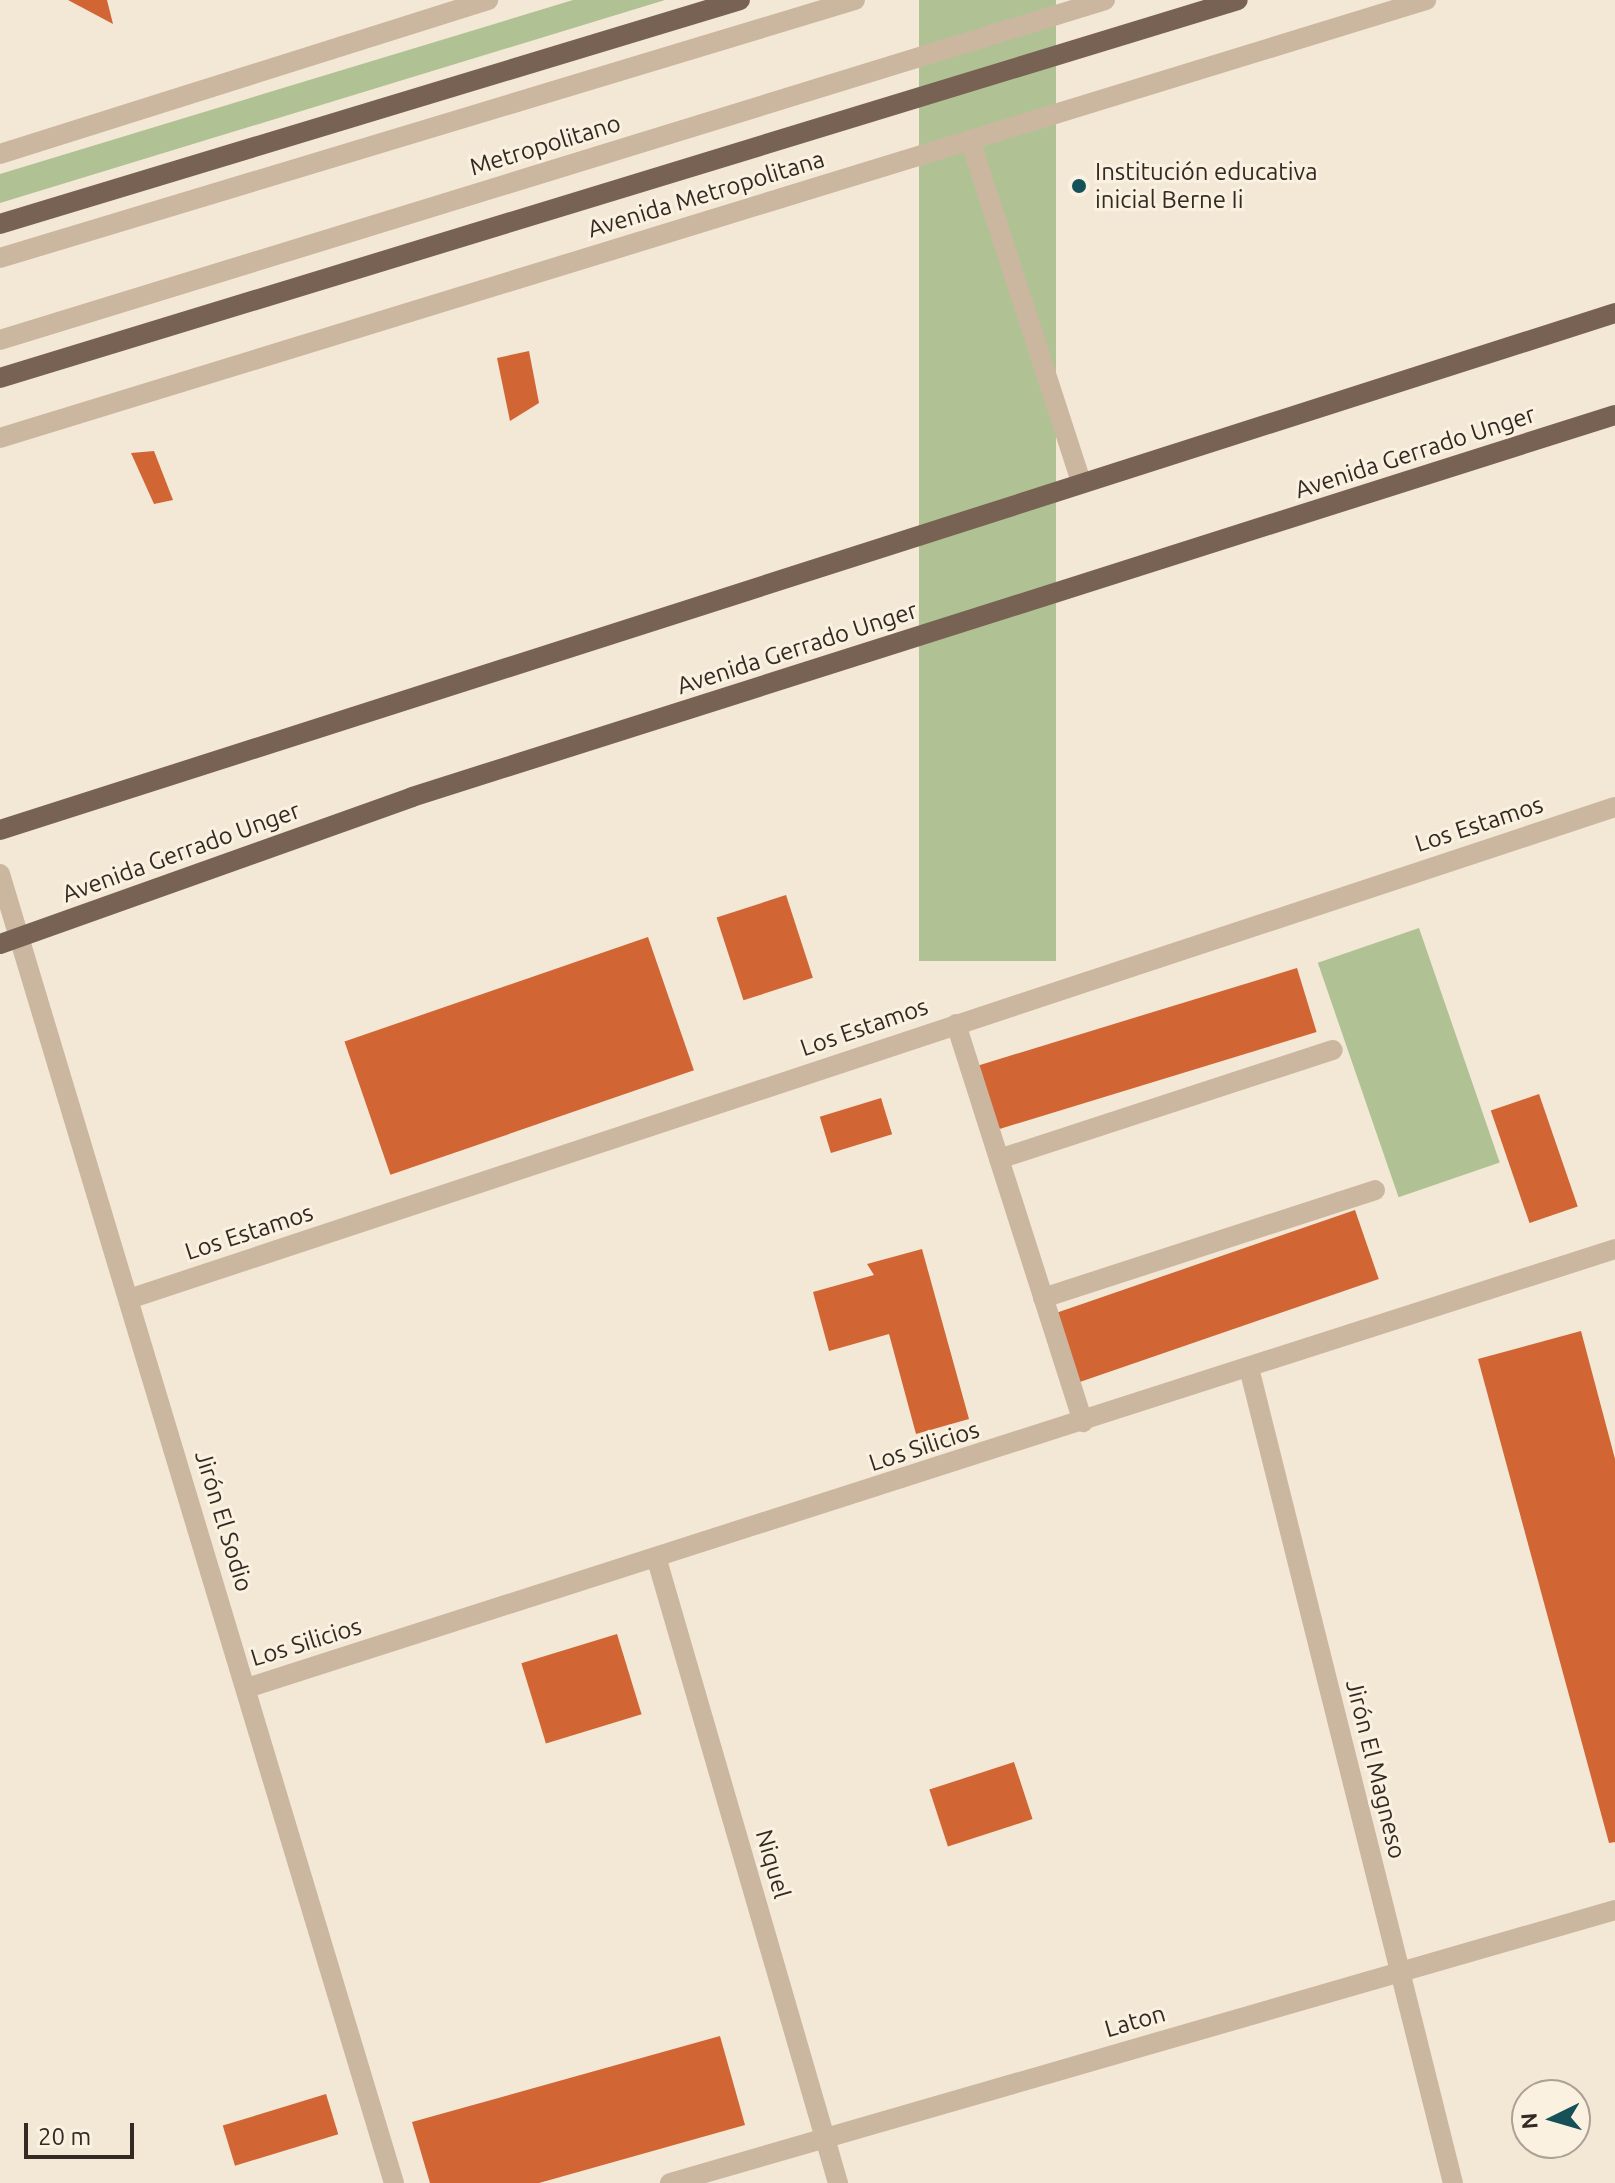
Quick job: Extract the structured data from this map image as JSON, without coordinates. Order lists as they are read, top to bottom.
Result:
{
  "streets": {
    "main road": ["Avenida Metropolitana", "Avenida Gerrado Unger"],
    "street": [
      "Metropolitano",
      "Los Estamos",
      "Los Silicios",
      "Jirón El Sodio",
      "Jirón El Magneso",
      "Niquel",
      "Laton"
    ]
  },
  "crossings": [
    ["Avenida Gerrado Unger", "Jirón El Sodio"],
    ["Los Estamos", "Jirón El Sodio"],
    ["Los Silicios", "Jirón El Sodio"],
    ["Los Silicios", "Jirón El Magneso"],
    ["Los Silicios", "Niquel"],
    ["Jirón El Magneso", "Laton"],
    ["Niquel", "Laton"]
  ],
  "places": ["Institución educativa inicial Berne Ii"],
  "scale_bar": "20 m",
  "north": "left"
}
